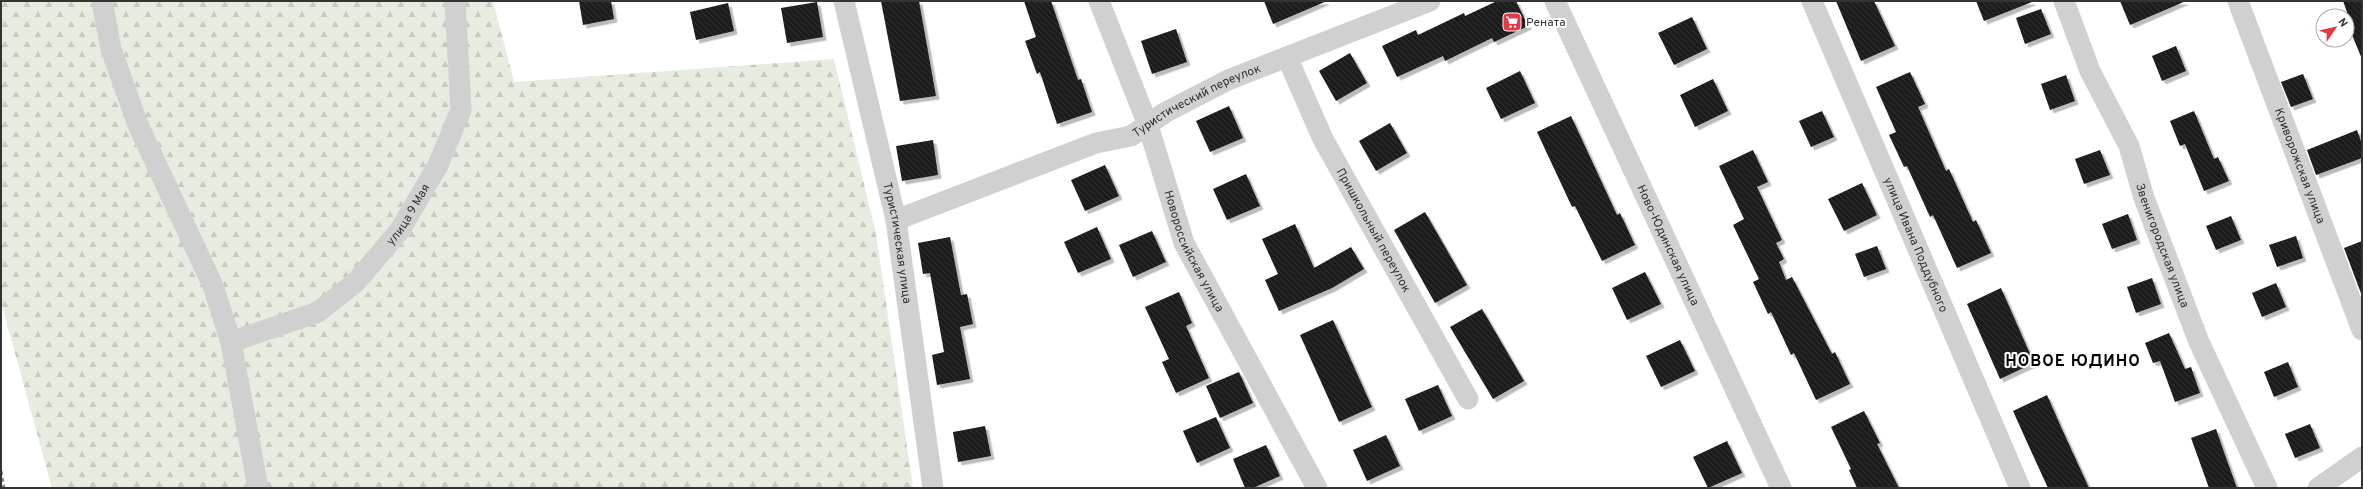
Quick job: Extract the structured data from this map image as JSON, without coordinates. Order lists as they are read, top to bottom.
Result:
{
  "streets": {
    "street": [
      "Туристический переулок",
      "Криворожская улица",
      "улица 9 Мая",
      "Пришкольный переулок",
      "Туристическая улица",
      "Ново-Юдинская улица",
      "улица Ивана Поддубного",
      "Звенигородская улица",
      "Новороссийская улица"
    ]
  },
  "crossings": [
    ["Туристический переулок", "Пришкольный переулок"],
    ["Туристический переулок", "Туристическая улица"],
    ["Туристический переулок", "Новороссийская улица"]
  ],
  "districts": ["НОВОЕ ЮДИНО"],
  "places": {
    "supermarket": ["Рената"]
  },
  "north": "top right"
}
